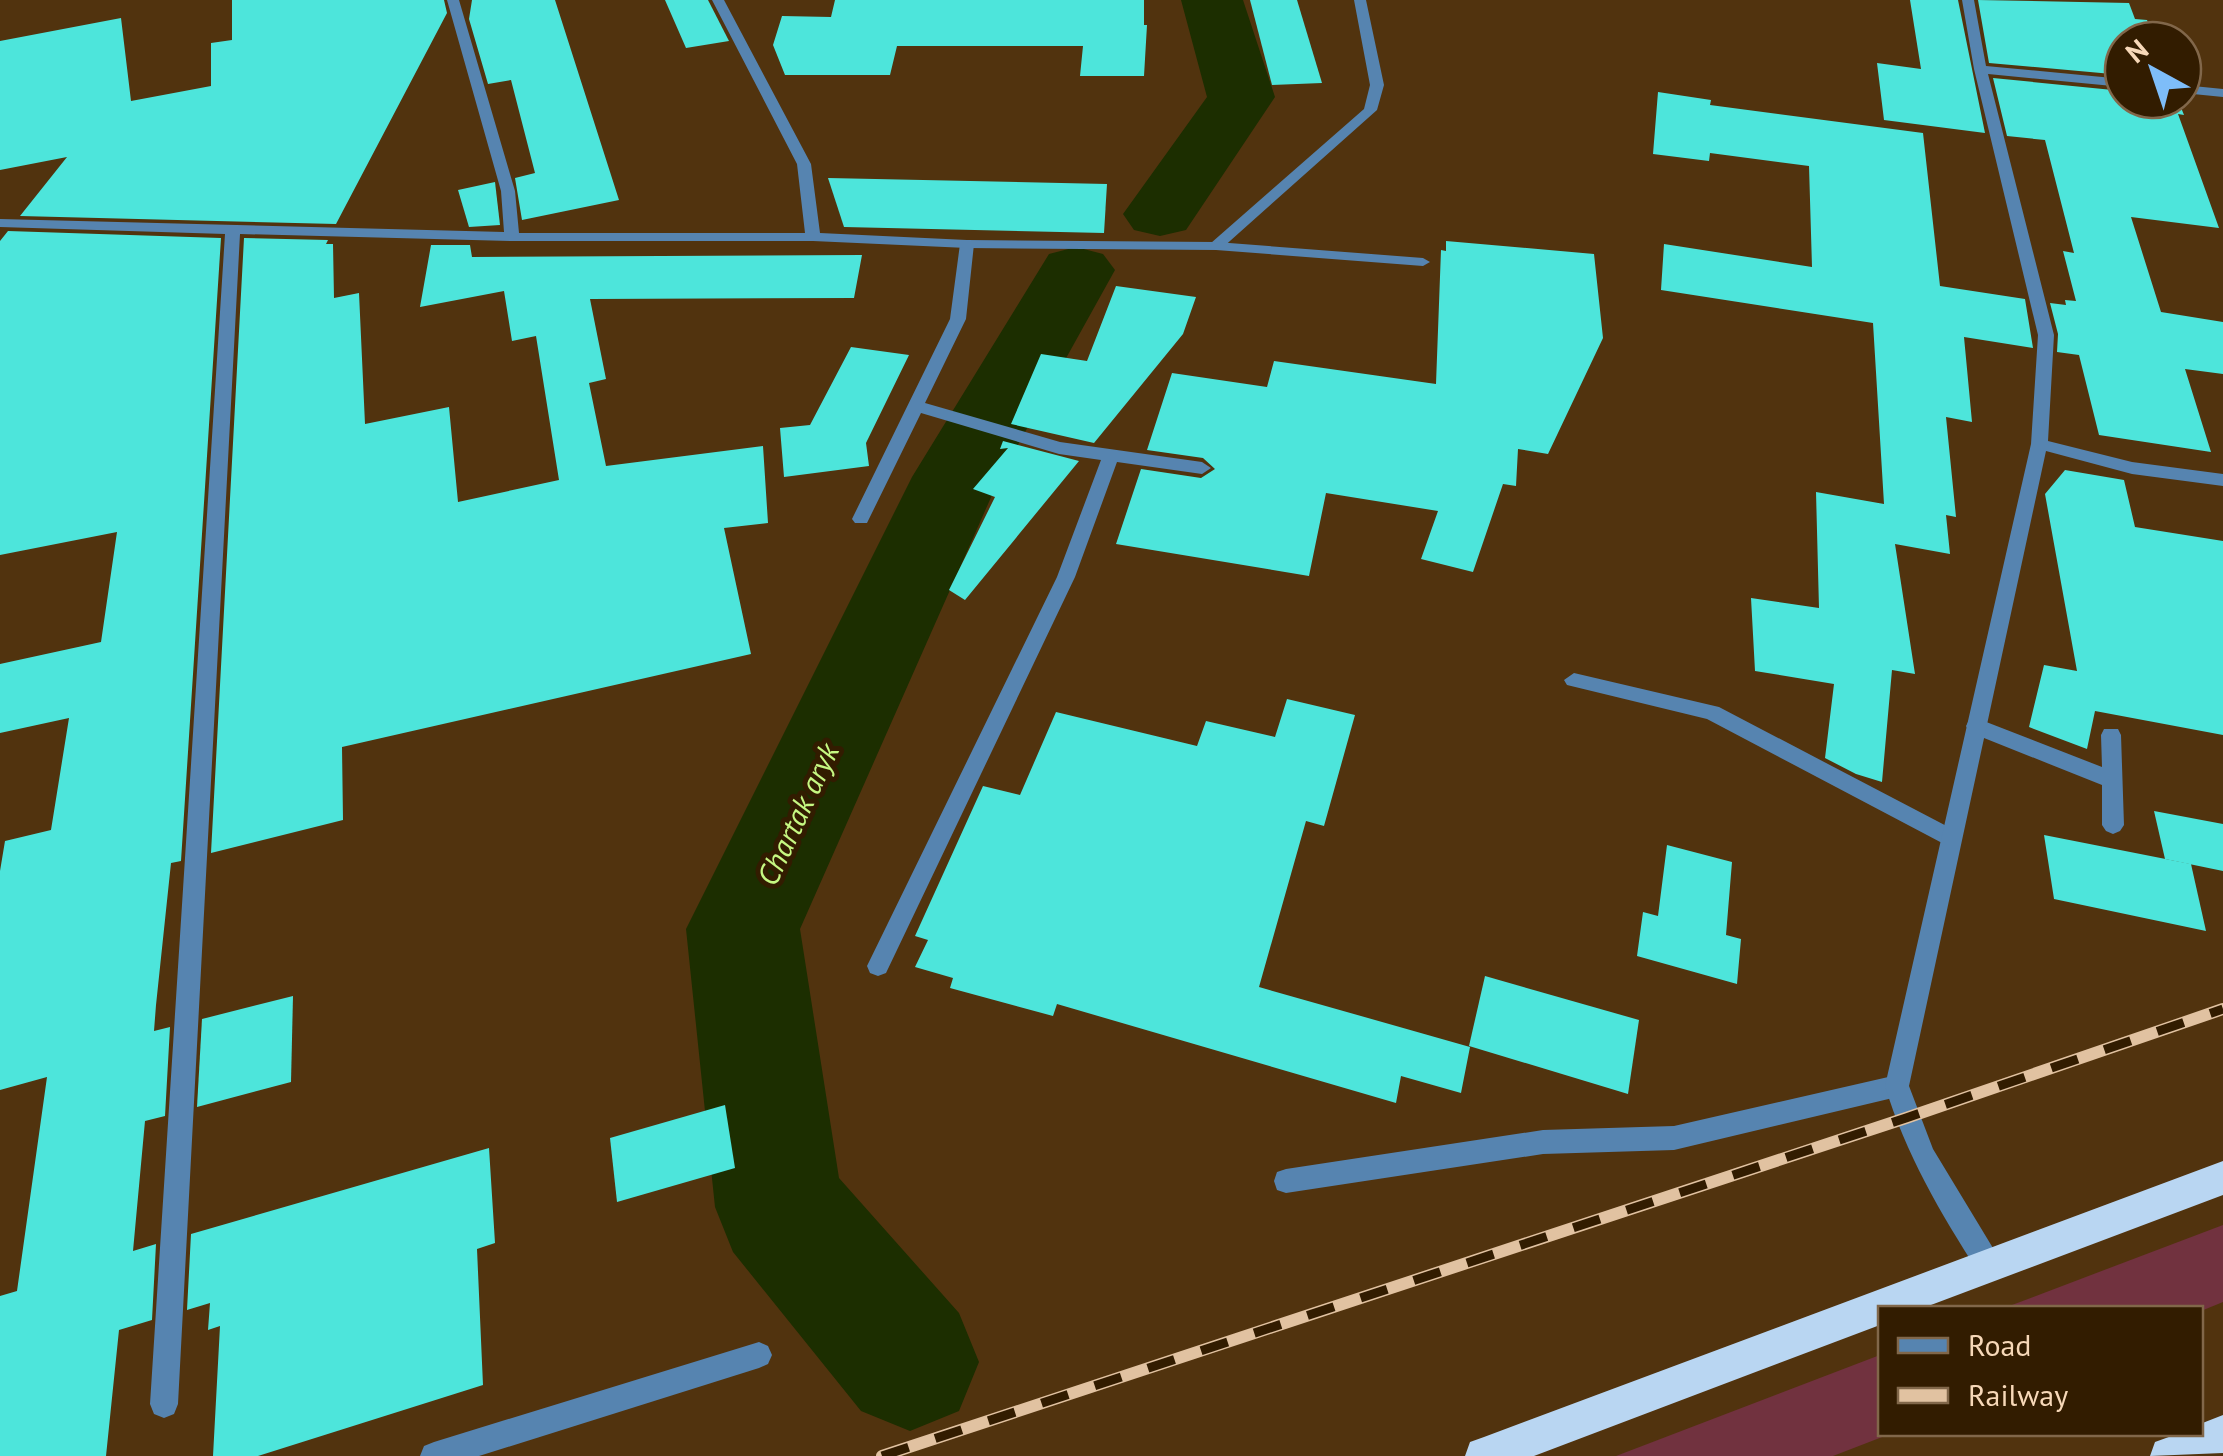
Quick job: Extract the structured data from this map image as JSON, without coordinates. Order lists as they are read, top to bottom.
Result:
{
  "water": ["Chartak aryk"],
  "legend": ["Road", "Railway"],
  "north": "top left"
}
